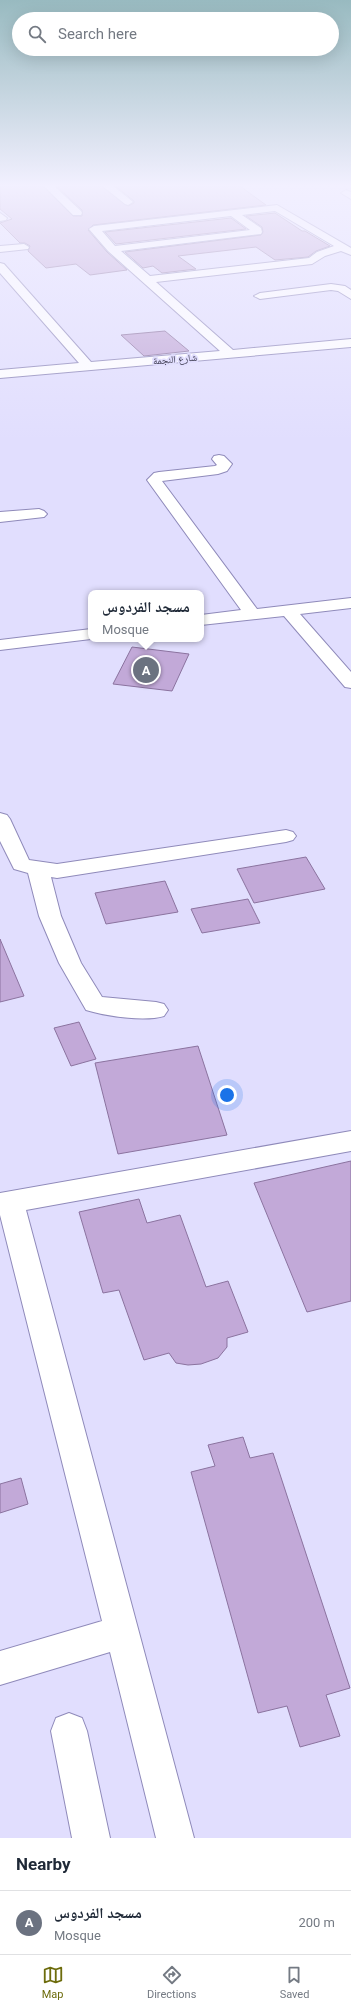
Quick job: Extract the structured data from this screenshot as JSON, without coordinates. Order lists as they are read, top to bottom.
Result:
{
  "streets": {
    "street": ["شارع النجمة"]
  },
  "page": {
    "search": "Search here",
    "popup": ["مسجد الفردوس", "Mosque"],
    "pins": "A",
    "heading": "Nearby",
    "list": [
      {
        "mark": "A",
        "name": "مسجد الفردوس",
        "note": "Mosque",
        "value": "200 m"
      }
    ],
    "nav": ["Map", "Directions", "Saved"]
  }
}
